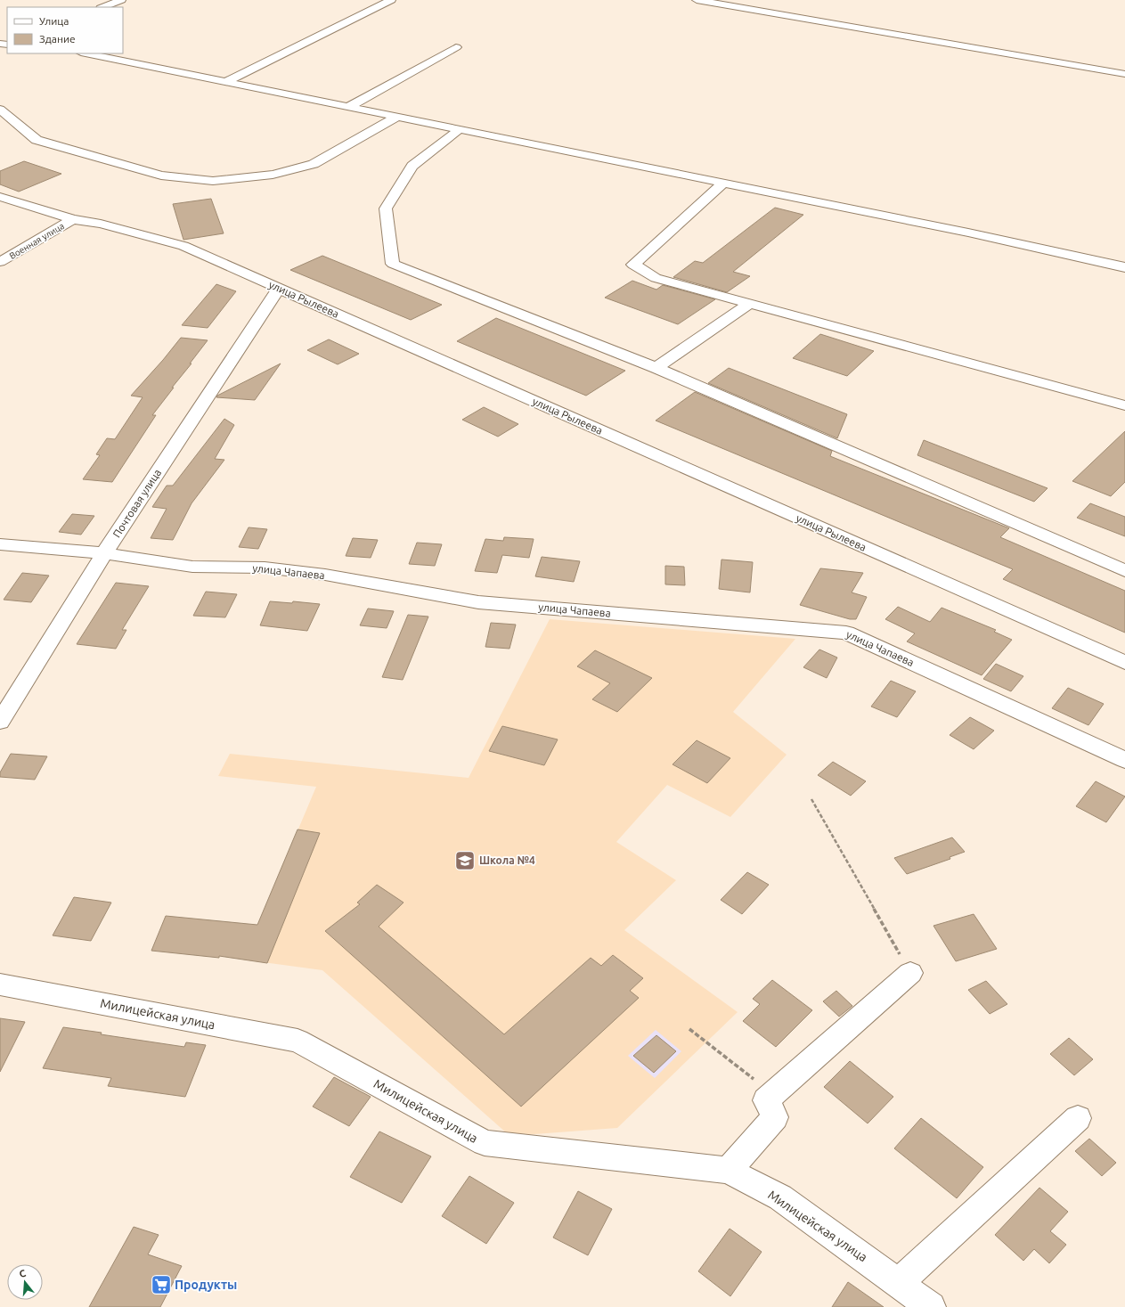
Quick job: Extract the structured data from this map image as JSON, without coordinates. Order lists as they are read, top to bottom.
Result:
{
  "streets": {
    "street": [
      "Военная улица",
      "улица Рылеева",
      "Почтовая улица",
      "улица Чапаева",
      "Милицейская улица"
    ]
  },
  "crossings": [
    ["Военная улица", "улица Рылеева"],
    ["улица Рылеева", "Почтовая улица"],
    ["Почтовая улица", "улица Чапаева"]
  ],
  "places": {
    "school or university": ["Школа №4"],
    "supermarket": ["Продукты"]
  },
  "legend": ["Улица", "Здание"],
  "north": "top"
}
